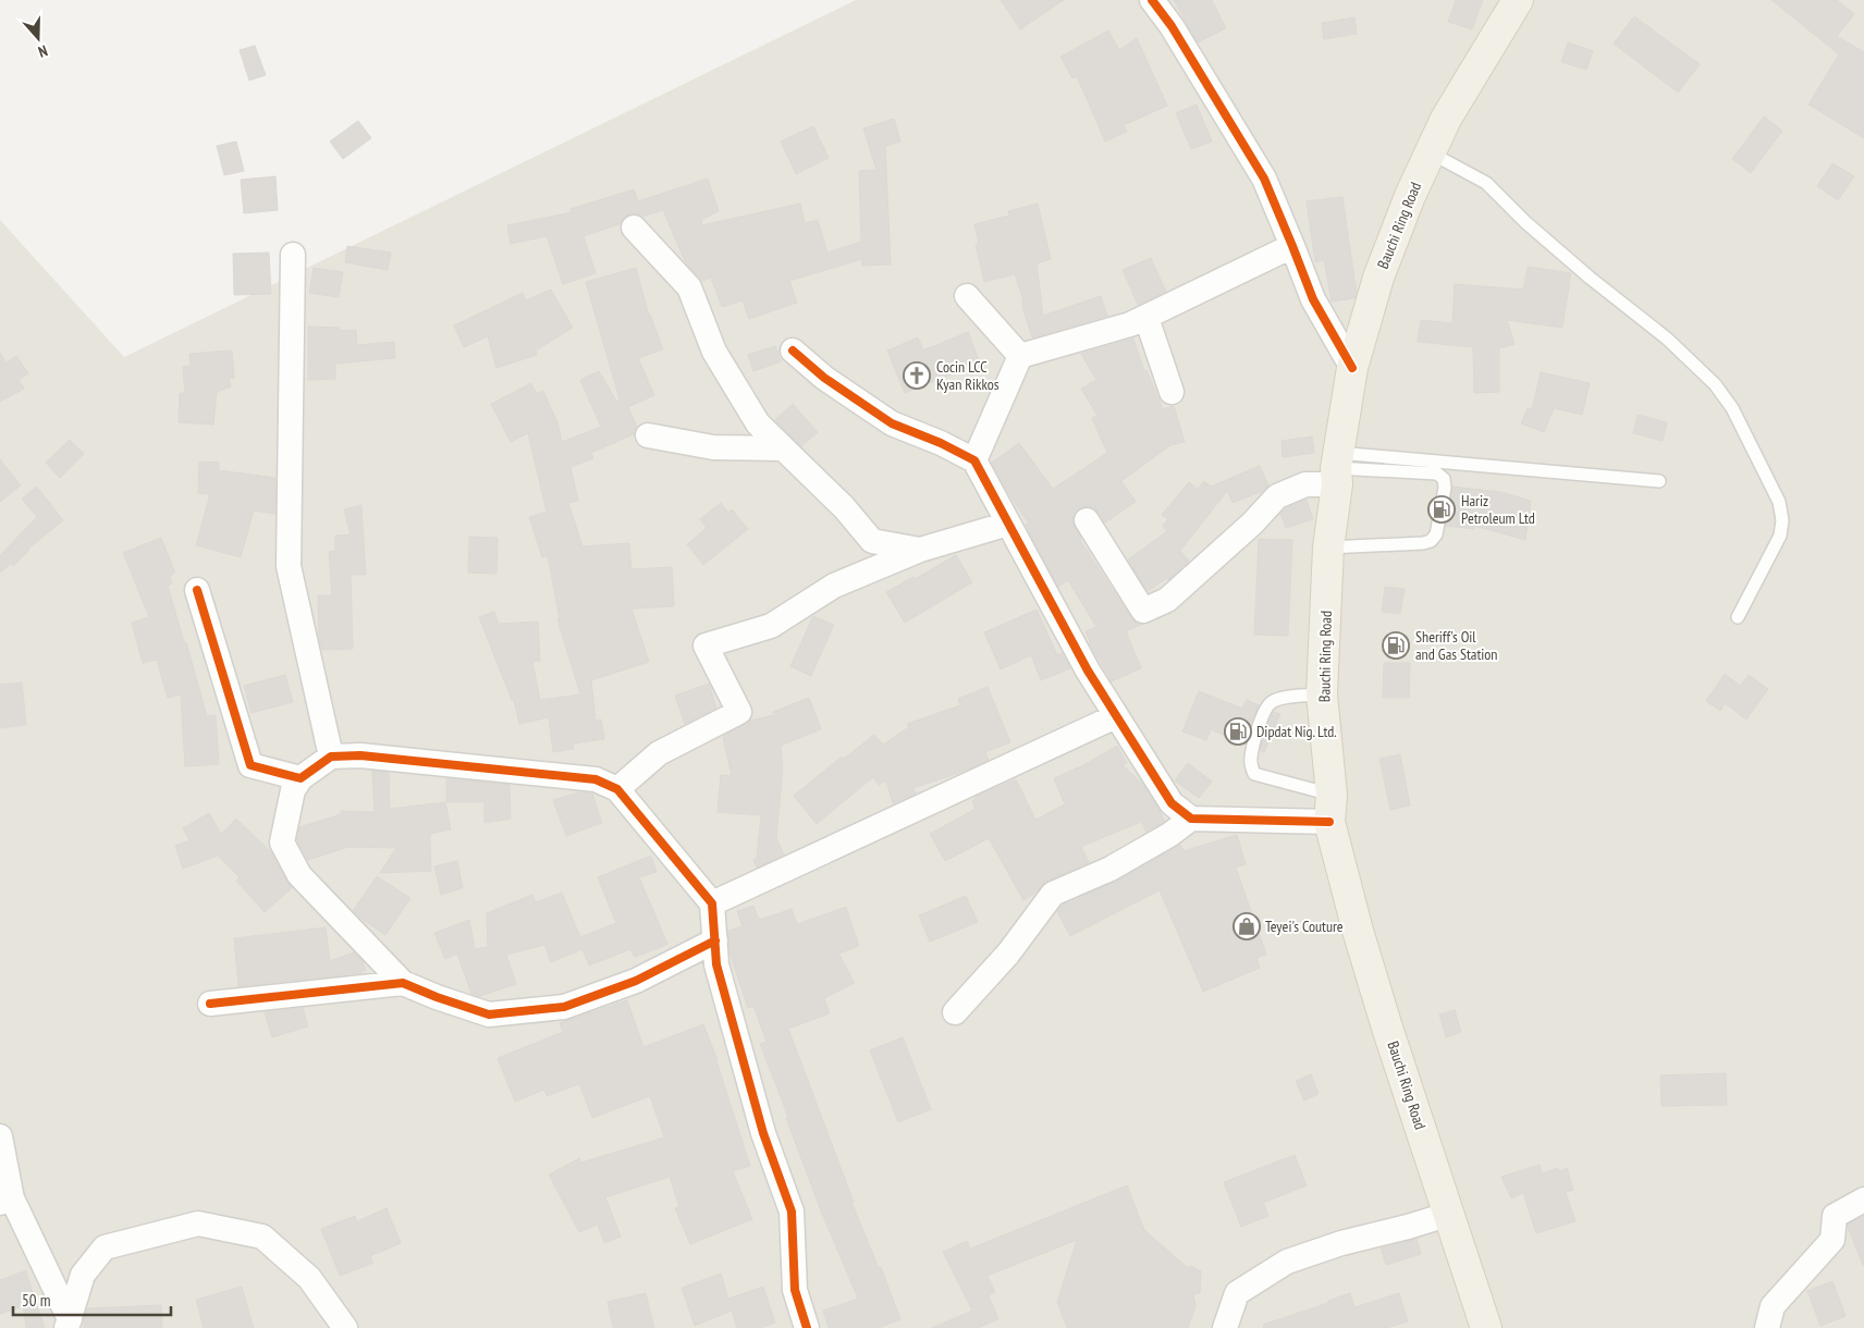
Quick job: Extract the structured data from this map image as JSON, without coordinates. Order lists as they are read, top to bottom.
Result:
{
  "streets": {
    "main road": ["Bauchi Ring Road"]
  },
  "places": {
    "church": ["Cocin LCC Kyan Rikkos"],
    "fuel station": ["Hariz Petroleum Ltd", "Sheriff's Oil and Gas Station", "Dipdat Nig. Ltd."],
    "shop": ["Teyei's Couture"]
  },
  "scale_bar": "50 m",
  "north": "bottom"
}
